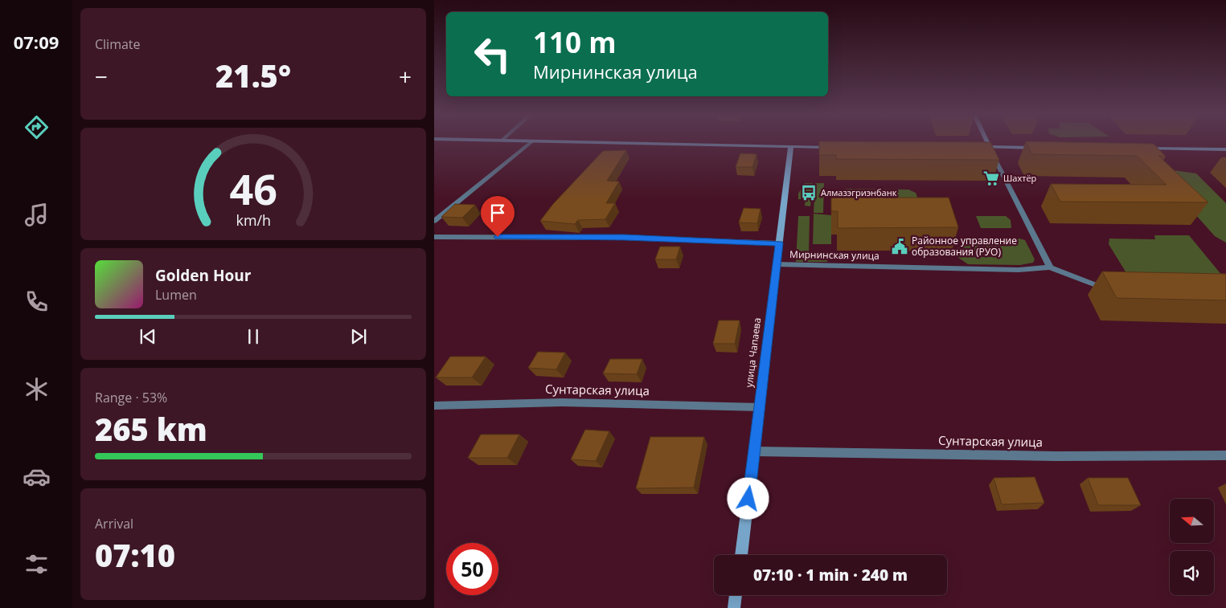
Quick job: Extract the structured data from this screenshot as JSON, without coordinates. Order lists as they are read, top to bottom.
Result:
{
  "streets": {
    "main road": ["улица Чапаева"],
    "street": ["Мирнинская улица", "Сунтарская улица"]
  },
  "crossings": [
    ["Мирнинская улица", "улица Чапаева"],
    ["улица Чапаева", "Сунтарская улица"]
  ],
  "places": {
    "supermarket": ["Шахтёр"],
    "bus stop": ["Алмазэгриэнбанк"],
    "public building": ["Районное управление образования (РУО)"]
  },
  "north": "left",
  "page": {
    "tabs": "07:09",
    "tile": [
      "Climate",
      ["Range · 53%", "265 km"],
      ["Arrival", "07:10"]
    ],
    "turn": ["110 m", "Мирнинская улица"],
    "heat": ["−", "21.5°", "+"],
    "song": ["Golden Hour", "Lumen"],
    "limit": "50",
    "trip": "07:10 · 1 min · 240 m",
    "gauge": ["46", "km/h"]
  }
}
